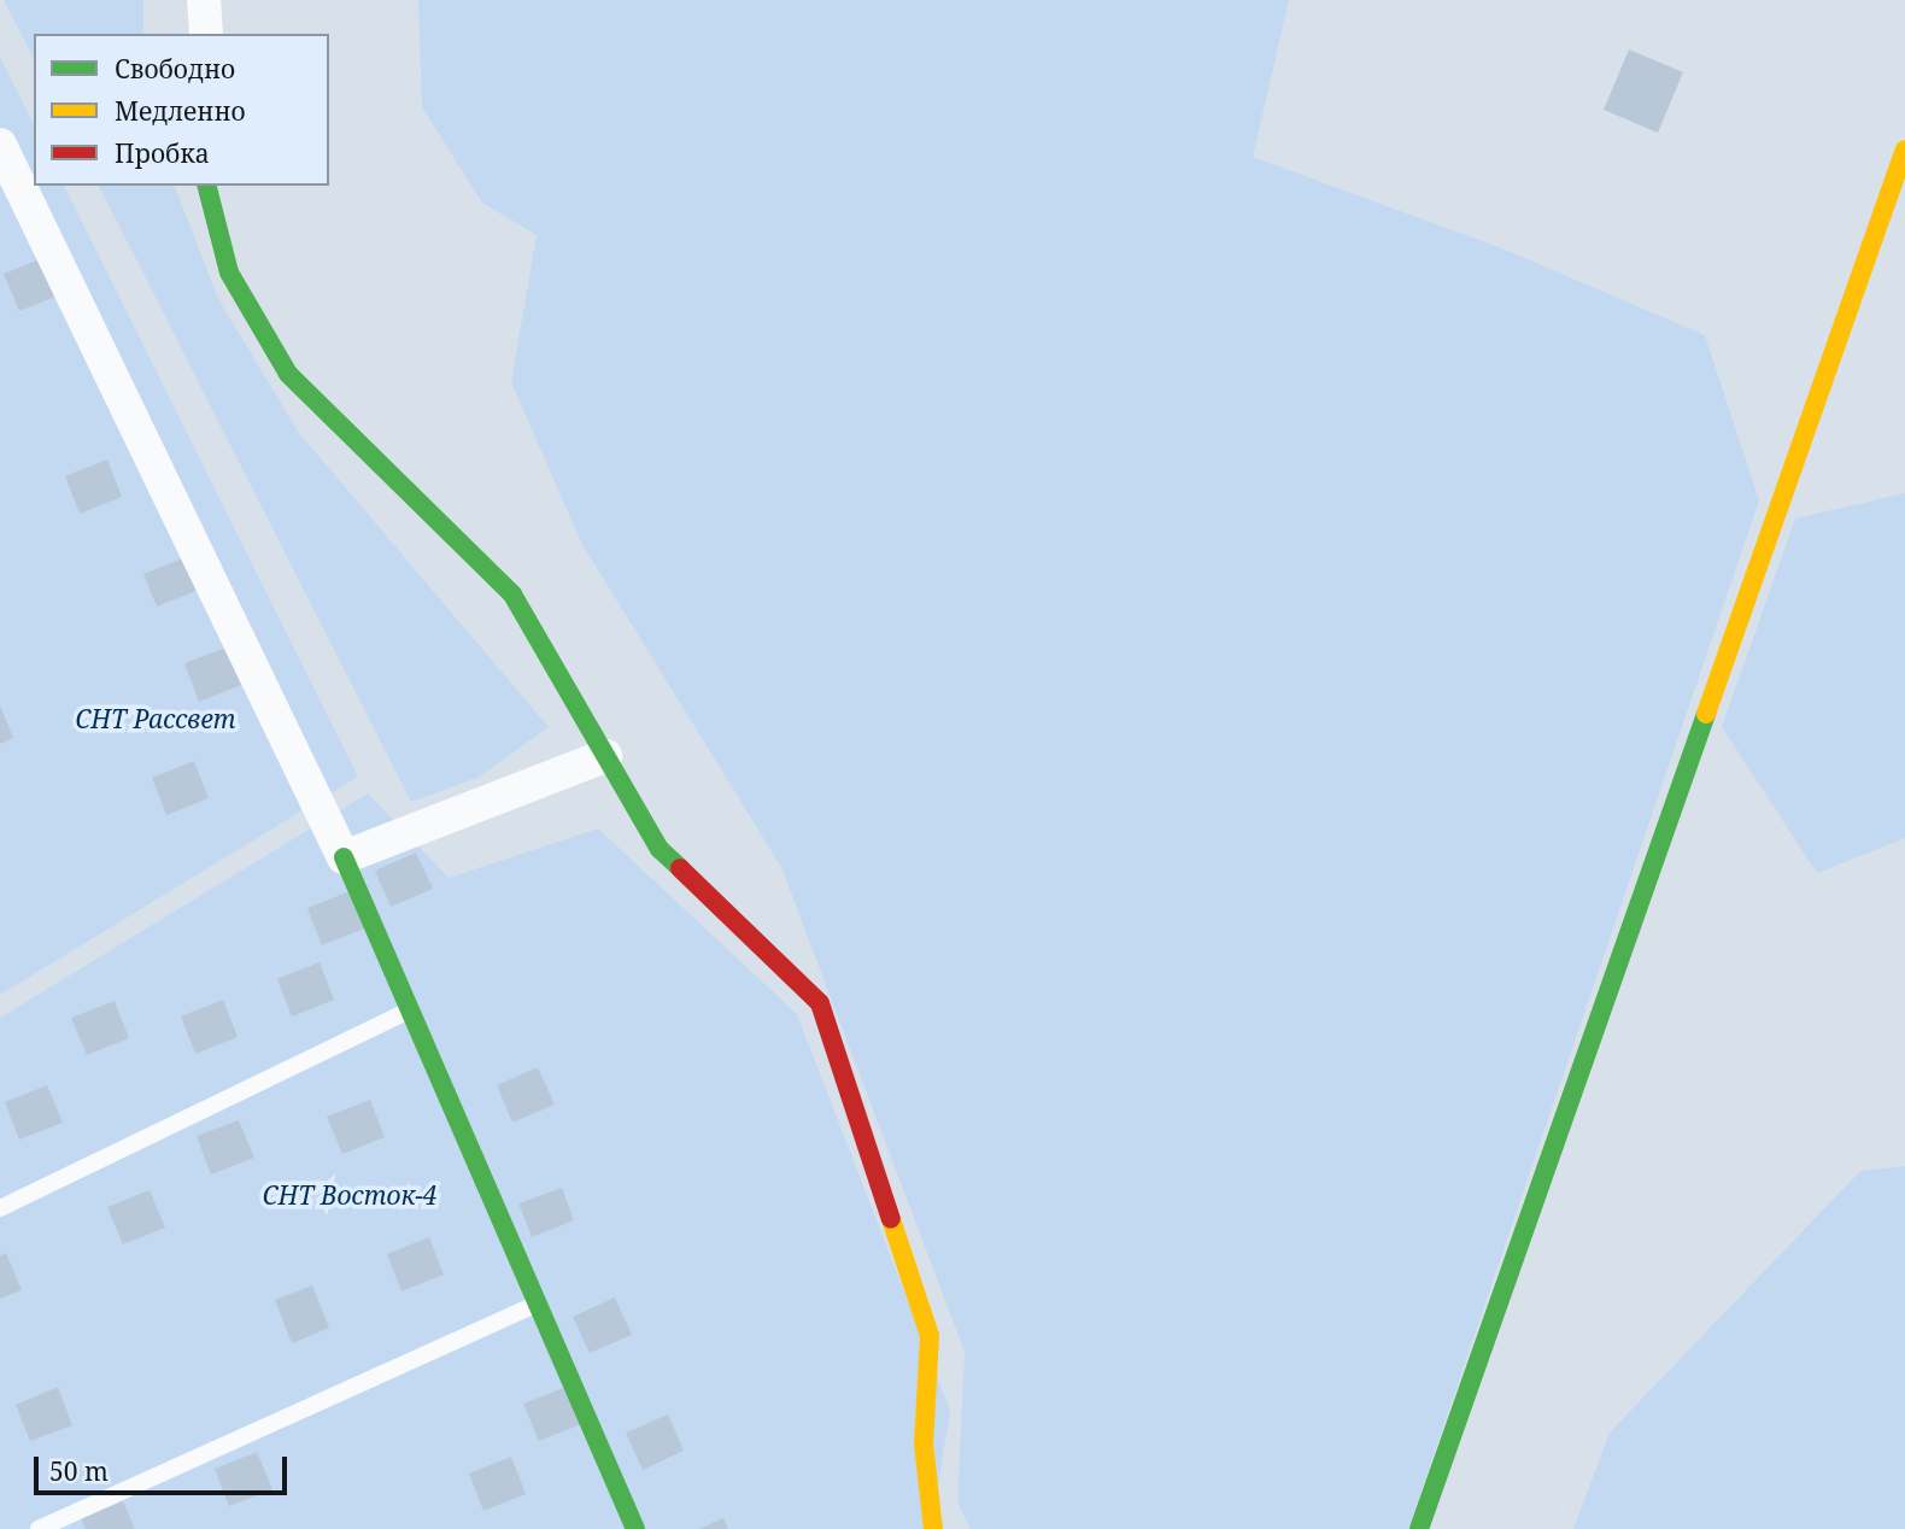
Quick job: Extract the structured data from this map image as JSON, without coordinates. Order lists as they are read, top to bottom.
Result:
{
  "parks": ["СНТ Рассвет", "СНТ Восток-4"],
  "legend": ["Свободно", "Медленно", "Пробка"],
  "scale_bar": "50 m"
}
